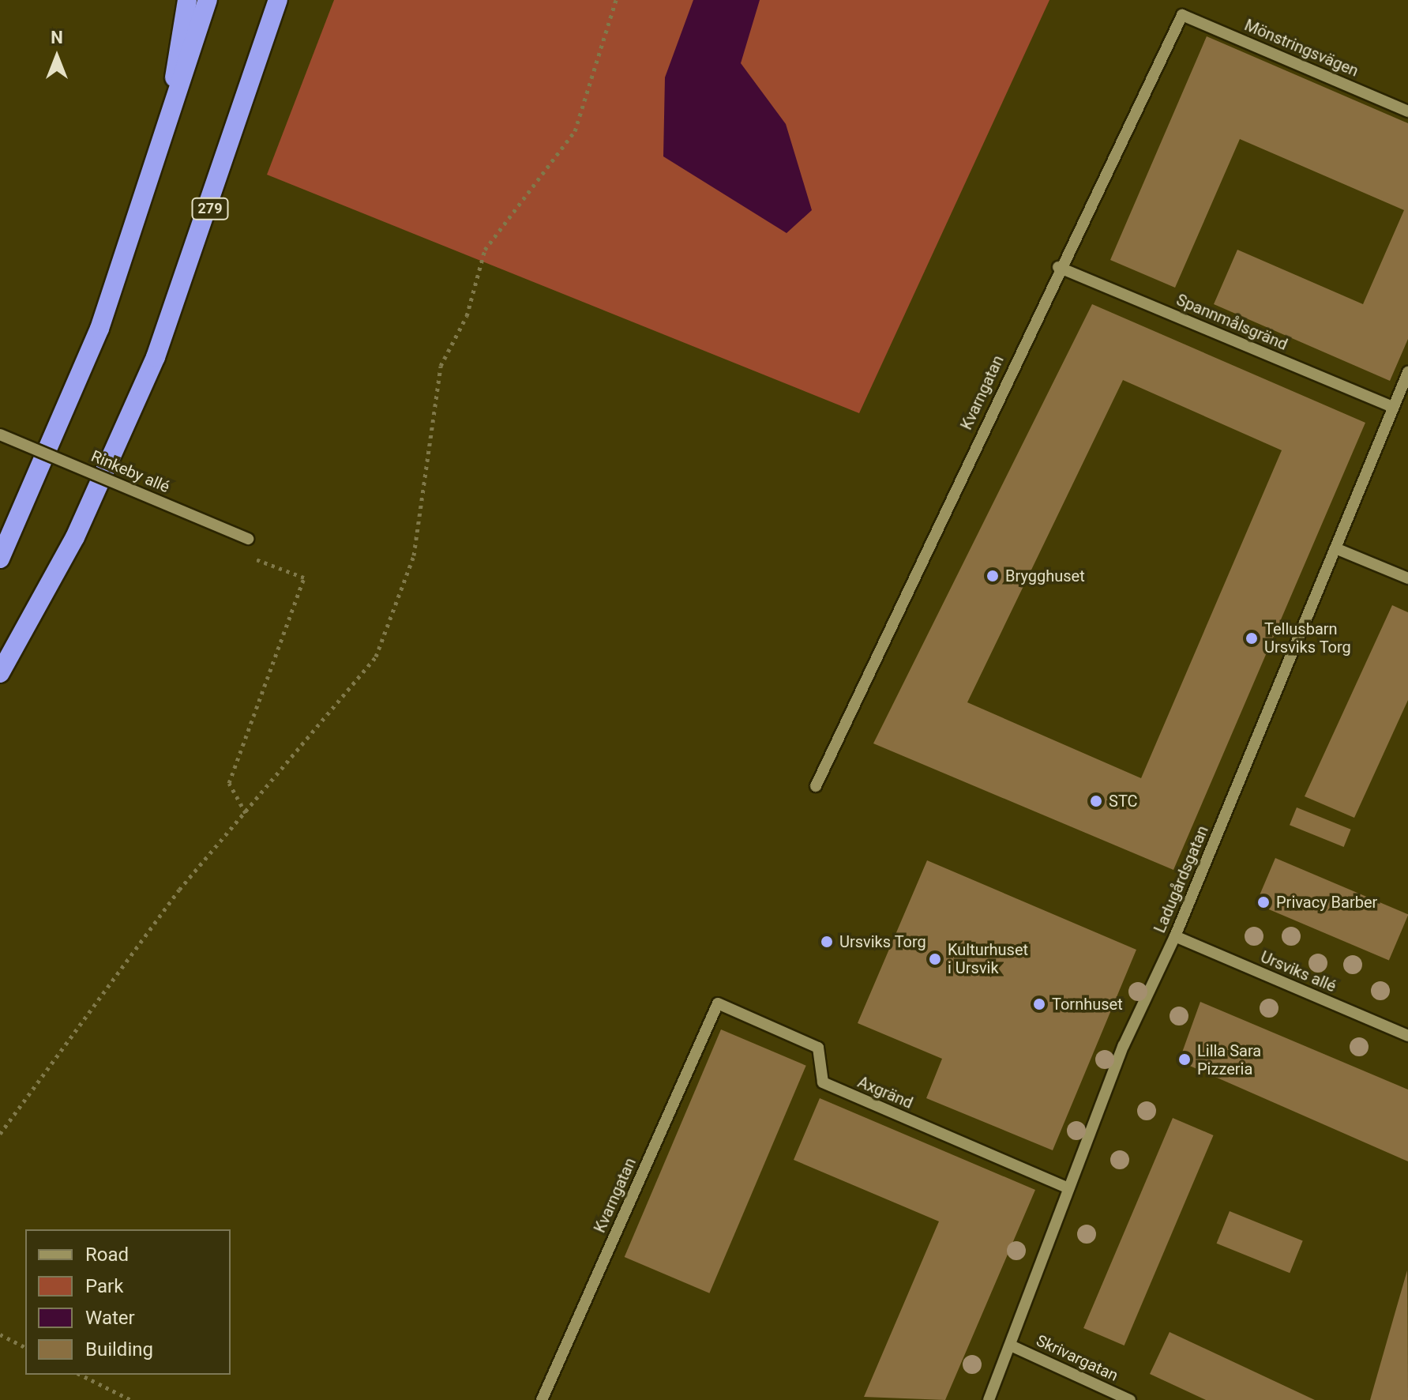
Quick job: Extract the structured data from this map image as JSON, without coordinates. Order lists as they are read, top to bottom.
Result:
{
  "streets": {
    "highway": ["279"],
    "street": [
      "Mönstringsvägen",
      "Spannmålsgränd",
      "Kvarngatan",
      "Rinkeby allé",
      "Ladugårdsgatan",
      "Ursviks allé",
      "Axgränd",
      "Skrivargatan"
    ]
  },
  "crossings": [
    ["Mönstringsvägen", "Kvarngatan"],
    ["Spannmålsgränd", "Kvarngatan"],
    ["Spannmålsgränd", "Ladugårdsgatan"],
    ["Kvarngatan", "Axgränd"],
    ["Ladugårdsgatan", "Ursviks allé"],
    ["Ladugårdsgatan", "Axgränd"],
    ["Ladugårdsgatan", "Skrivargatan"]
  ],
  "places": [
    "Brygghuset",
    "Tellusbarn Ursviks Torg",
    "STC",
    "Privacy Barber",
    "Ursviks Torg",
    "Kulturhuset i Ursvik",
    "Tornhuset",
    "Lilla Sara Pizzeria"
  ],
  "legend": [
    "Road",
    "Park",
    "Water",
    "Building"
  ],
  "north": "top"
}
